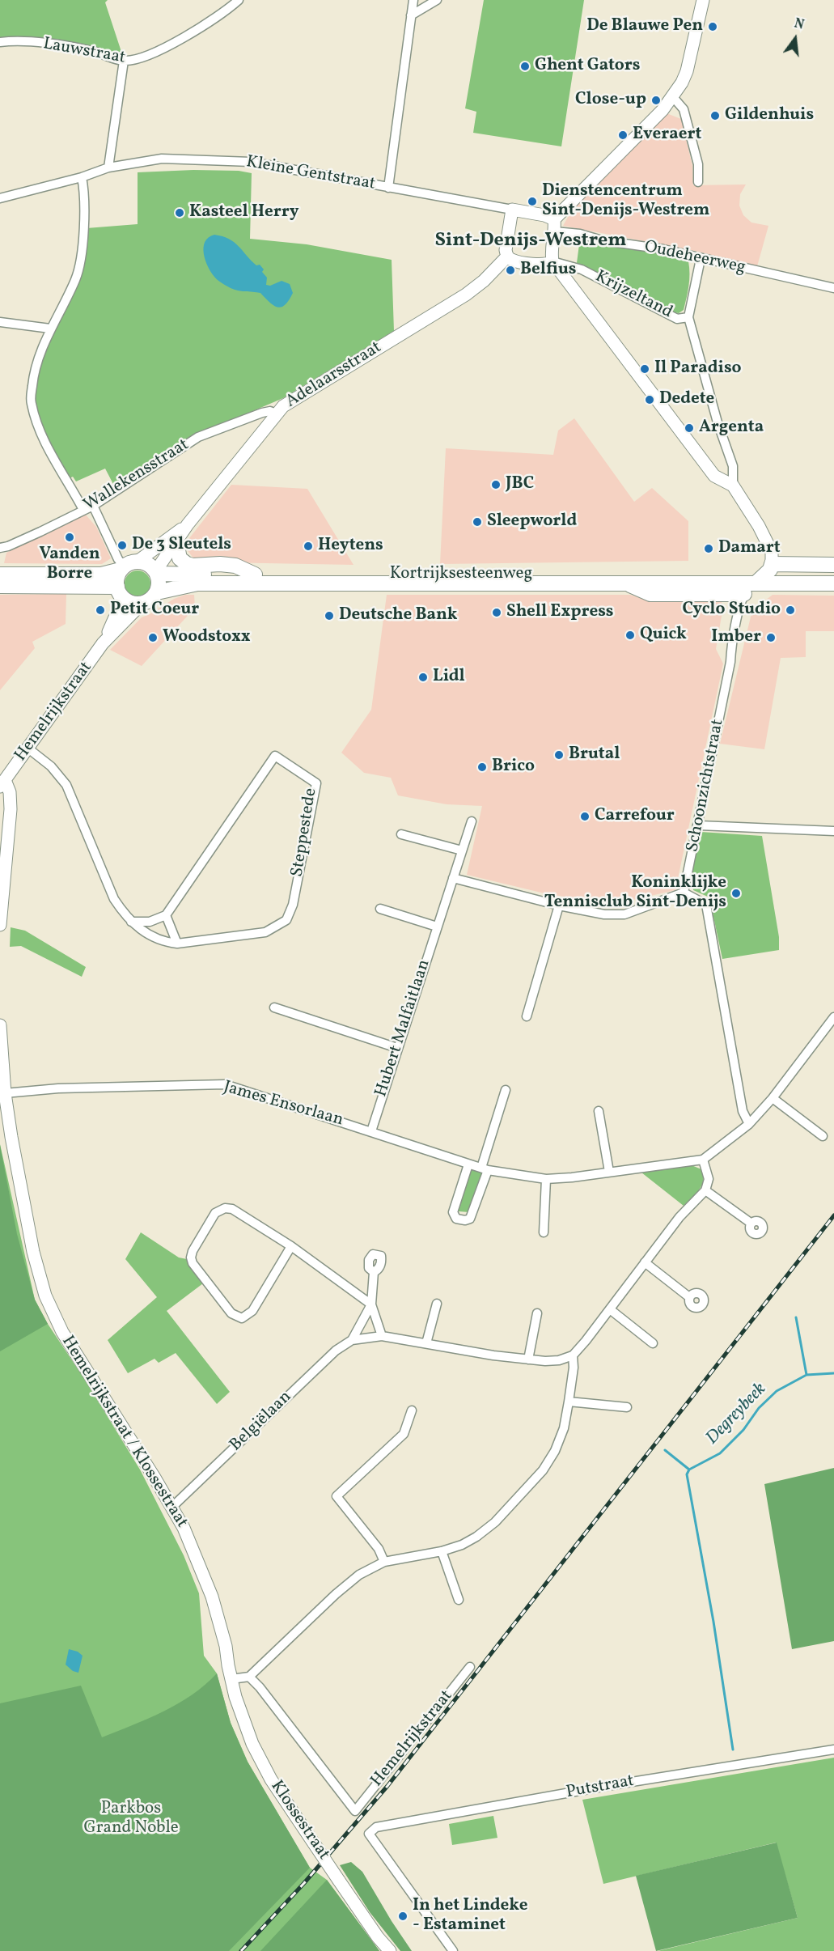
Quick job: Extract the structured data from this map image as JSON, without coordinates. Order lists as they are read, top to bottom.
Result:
{
  "streets": {
    "main road": ["Kortrijksesteenweg"],
    "street": [
      "Lauwstraat",
      "Kleine Gentstraat",
      "Oudeheerweg",
      "Krijzeltand",
      "Adelaarsstraat",
      "Wallekensstraat",
      "Hemelrijkstraat",
      "Schoonzichtstraat",
      "Steppestede",
      "Hubert Malfaitlaan",
      "James Ensorlaan",
      "Belgiëlaan",
      "Hemelrijkstraat / Klossestraat",
      "Putstraat",
      "Klossestraat"
    ]
  },
  "crossings": [
    ["Oudeheerweg", "Krijzeltand"],
    ["Adelaarsstraat", "Wallekensstraat"],
    ["Adelaarsstraat", "Kortrijksesteenweg"],
    ["Adelaarsstraat", "Hemelrijkstraat"],
    ["Kortrijksesteenweg", "Hemelrijkstraat"],
    ["Hemelrijkstraat", "Steppestede"],
    ["Hubert Malfaitlaan", "James Ensorlaan"],
    ["James Ensorlaan", "Hemelrijkstraat / Klossestraat"],
    ["Belgiëlaan", "Hemelrijkstraat / Klossestraat"],
    ["Hemelrijkstraat / Klossestraat", "Klossestraat"]
  ],
  "districts": ["Sint-Denijs-Westrem"],
  "water": ["Degreybeek"],
  "parks": ["Parkbos Grand Noble"],
  "places": [
    "De Blauwe Pen",
    "Ghent Gators",
    "Close-up",
    "Gildenhuis",
    "Everaert",
    "Dienstencentrum Sint-Denijs-Westrem",
    "Kasteel Herry",
    "Belfius",
    "Il Paradiso",
    "Dedete",
    "Argenta",
    "JBC",
    "Sleepworld",
    "Vanden Borre",
    "De 3 Sleutels",
    "Heytens",
    "Damart",
    "Petit Coeur",
    "Cyclo Studio",
    "Shell Express",
    "Deutsche Bank",
    "Quick",
    "Woodstoxx",
    "Imber",
    "Lidl",
    "Brutal",
    "Brico",
    "Carrefour",
    "Koninklijke Tennisclub Sint-Denijs",
    "In het Lindeke - Estaminet"
  ],
  "north": "top"
}
